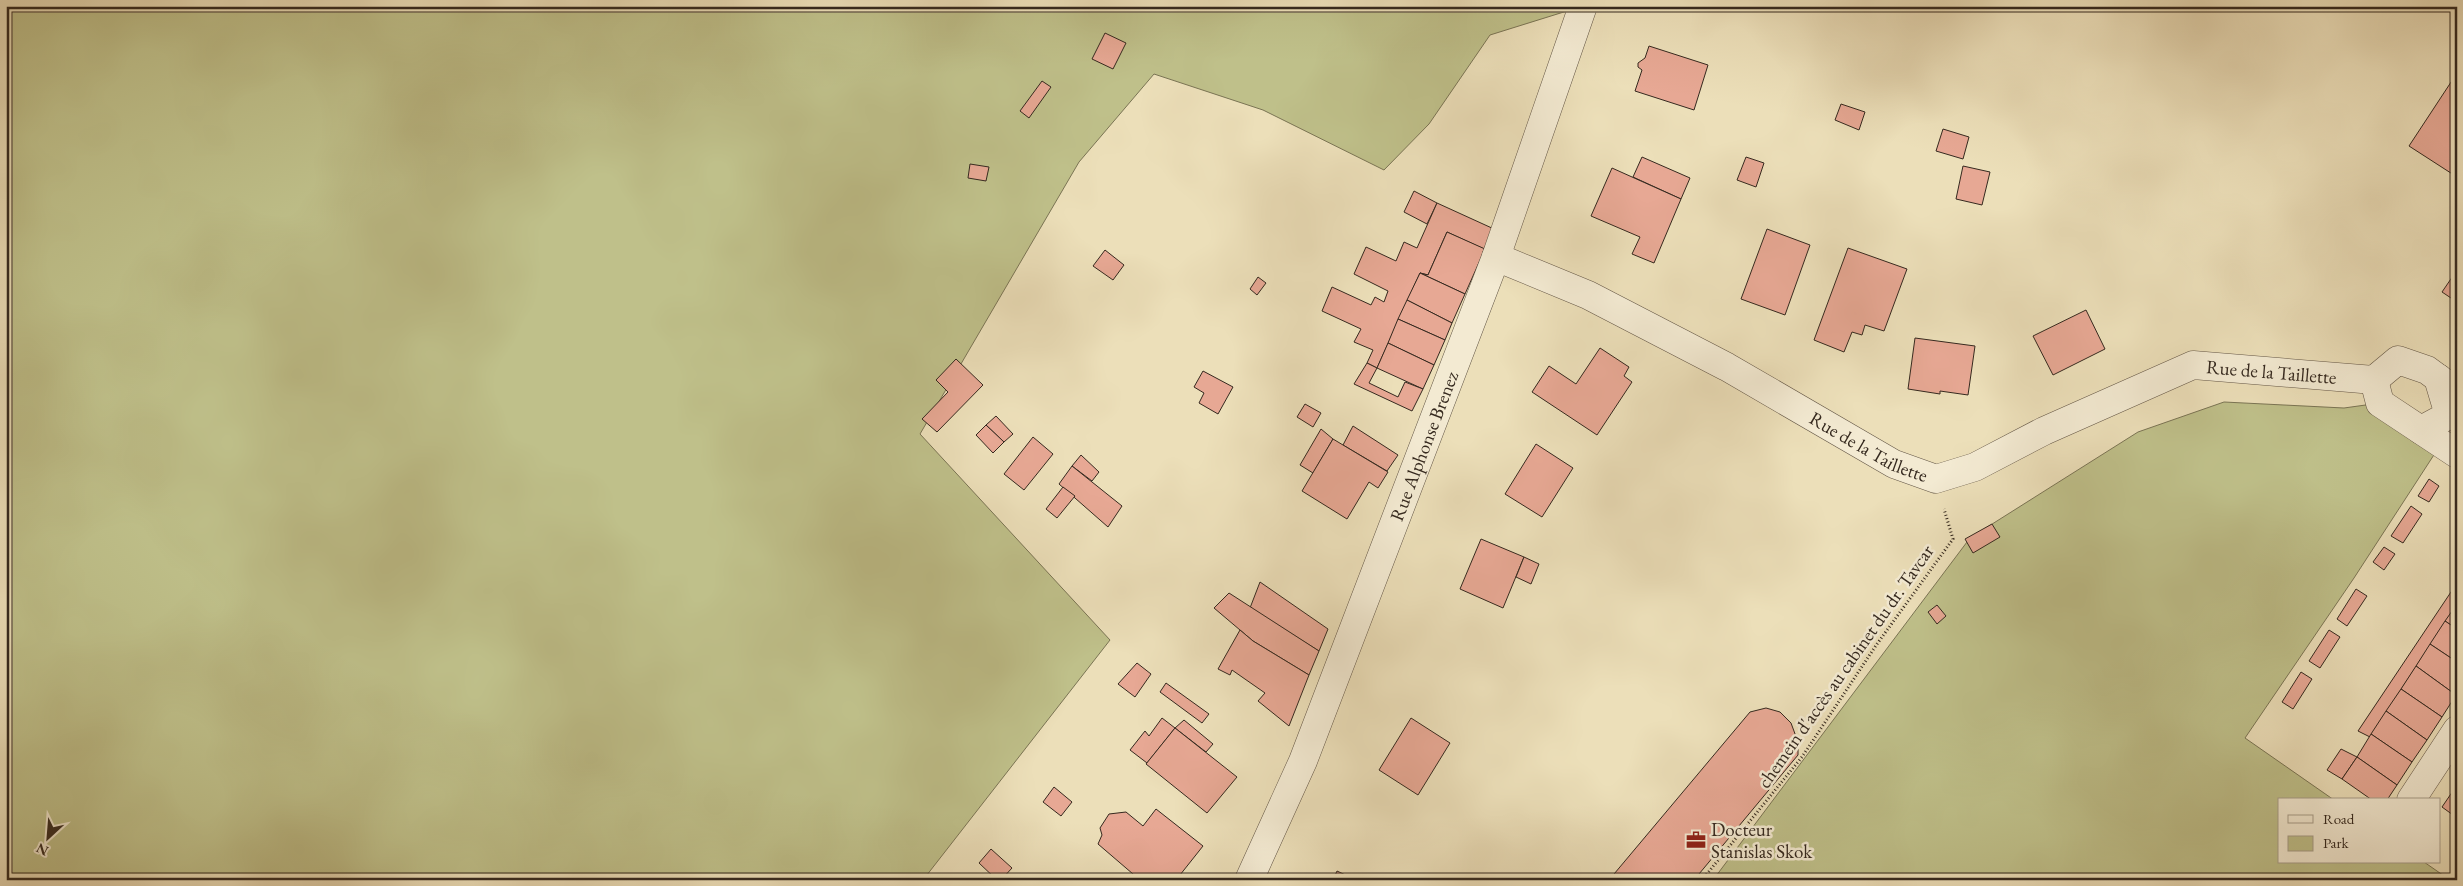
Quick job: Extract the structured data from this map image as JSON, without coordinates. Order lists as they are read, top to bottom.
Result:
{
  "streets": {
    "street": ["Rue de la Taillette", "Rue Alphonse Brenez"],
    "path": ["chemein d'accès au cabinet du dr. Tavcar"]
  },
  "crossings": [
    ["Rue de la Taillette", "Rue Alphonse Brenez"],
    ["Rue de la Taillette", "chemein d'accès au cabinet du dr. Tavcar"]
  ],
  "places": {
    "office": ["Docteur Stanislas Skok"]
  },
  "legend": ["Road", "Park"],
  "north": "bottom left"
}
